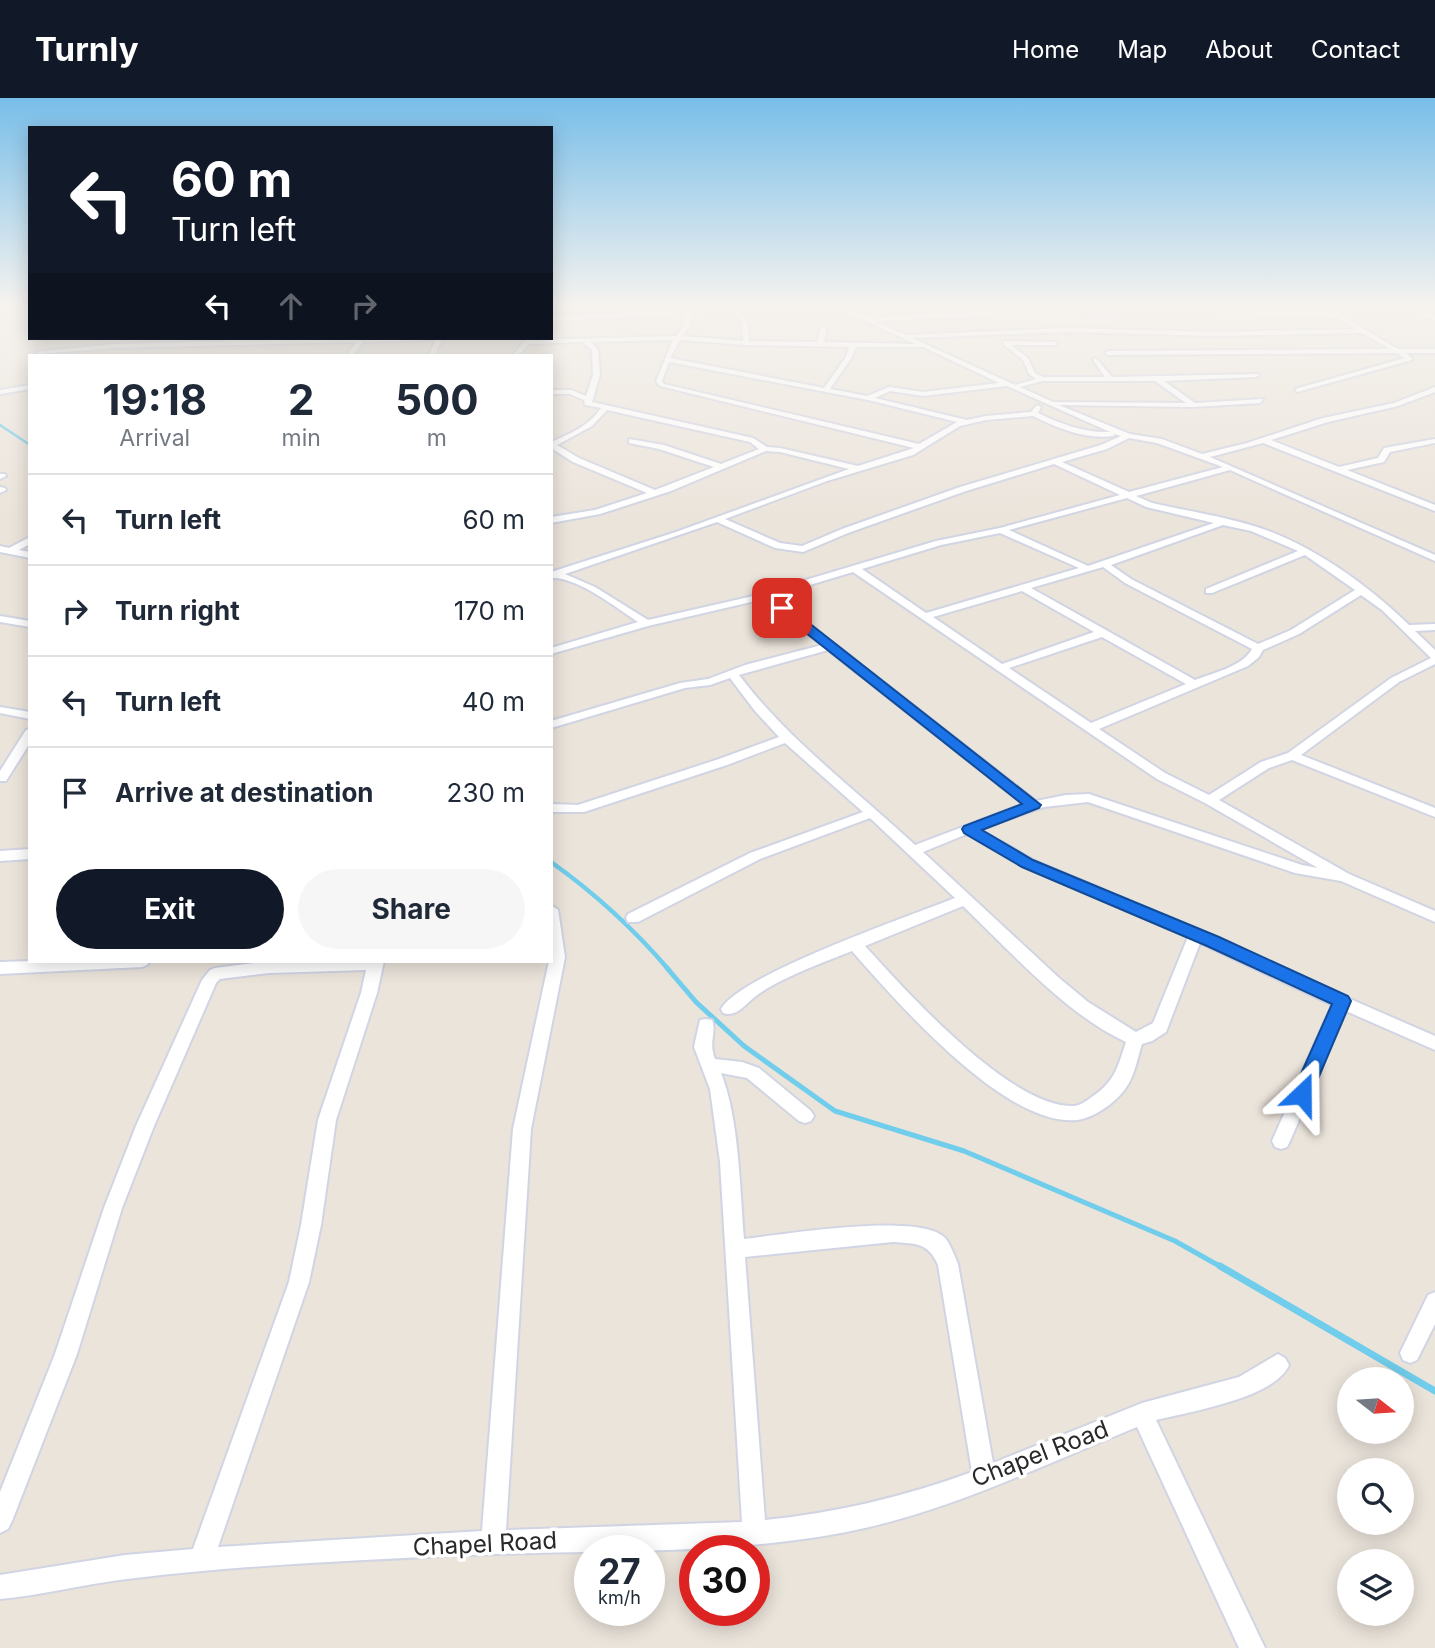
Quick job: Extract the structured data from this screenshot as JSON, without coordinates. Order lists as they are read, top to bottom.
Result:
{
  "streets": {
    "street": ["Chapel Road"]
  },
  "north": "right",
  "page": {
    "header": "Turnly",
    "nav": [
      "Home",
      "Map",
      "About",
      "Contact"
    ],
    "turn": ["60 m", "Turn left"],
    "eta": [
      "19:18",
      "Arrival",
      "2",
      "min",
      "500",
      "m"
    ],
    "list": [
      {
        "name": "Turn left",
        "value": "60 m"
      },
      {
        "name": "Turn right",
        "value": "170 m"
      },
      {
        "name": "Turn left",
        "value": "40 m"
      },
      {
        "name": "Arrive at destination",
        "value": "230 m"
      }
    ],
    "buttons": ["Exit", "Share"],
    "speed": "27 km/h",
    "limit": "30"
  }
}
